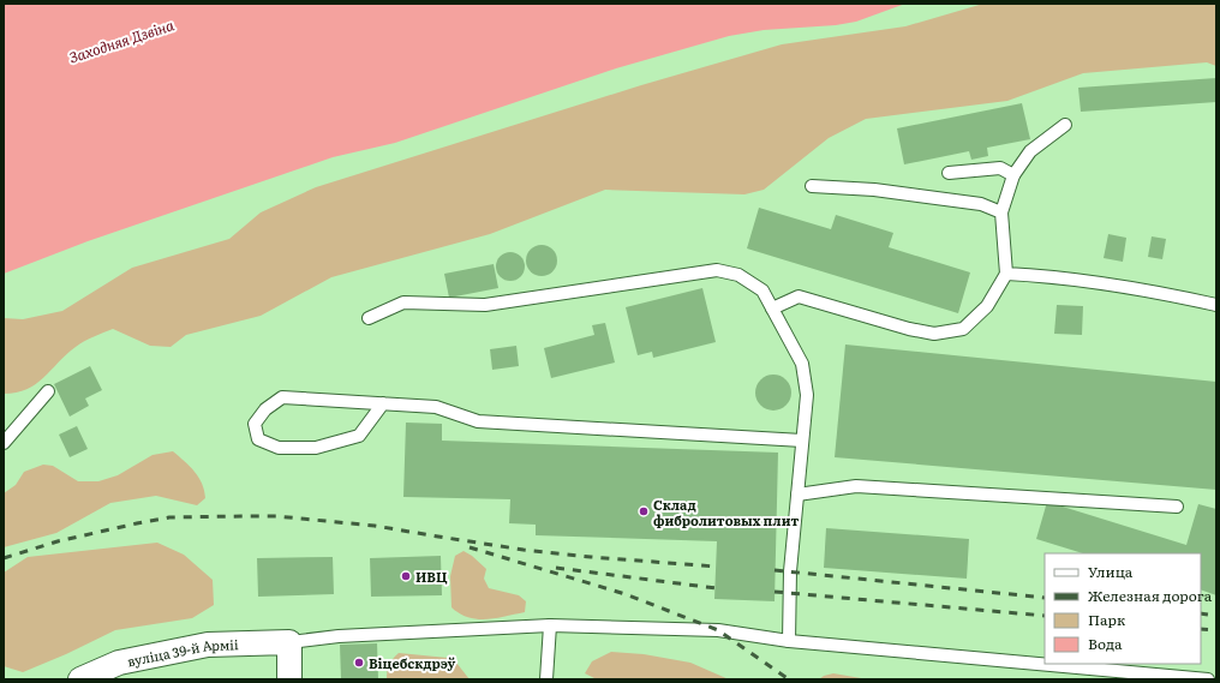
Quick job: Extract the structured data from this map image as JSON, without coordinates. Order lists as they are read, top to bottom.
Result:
{
  "streets": {
    "street": ["вуліца 39-й Арміі"]
  },
  "water": ["Заходняя Дзвіна"],
  "places": ["Склад фибролитовых плит", "ИВЦ", "Віцебскдрэў"],
  "legend": [
    "Улица",
    "Железная дорога",
    "Парк",
    "Вода"
  ]
}
